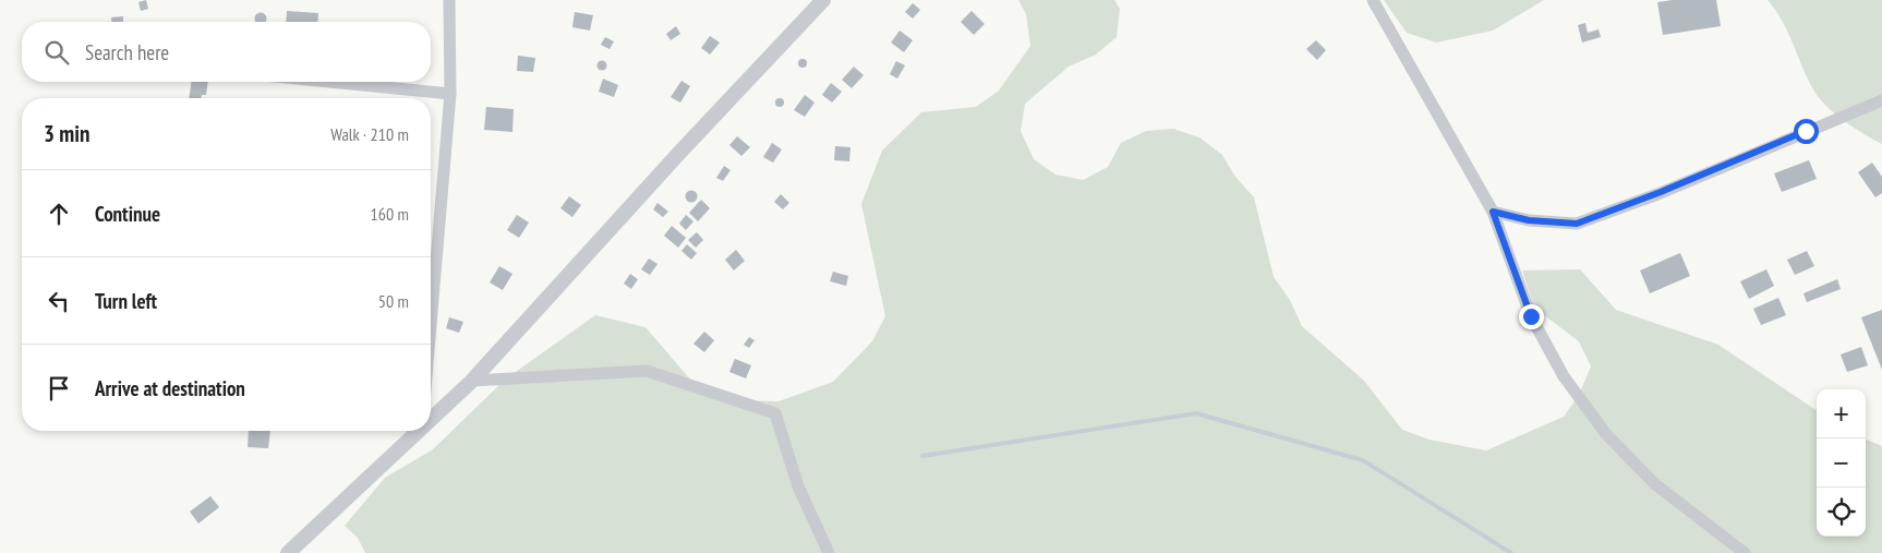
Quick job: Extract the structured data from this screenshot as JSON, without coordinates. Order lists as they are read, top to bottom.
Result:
{
  "page": {
    "search": "Search here",
    "heading": ["3 min", "Walk · 210 m"],
    "list": [
      ["Continue", "160 m"],
      ["Turn left", "50 m"],
      "Arrive at destination"
    ],
    "map_buttons": ["+", "−"]
  }
}
